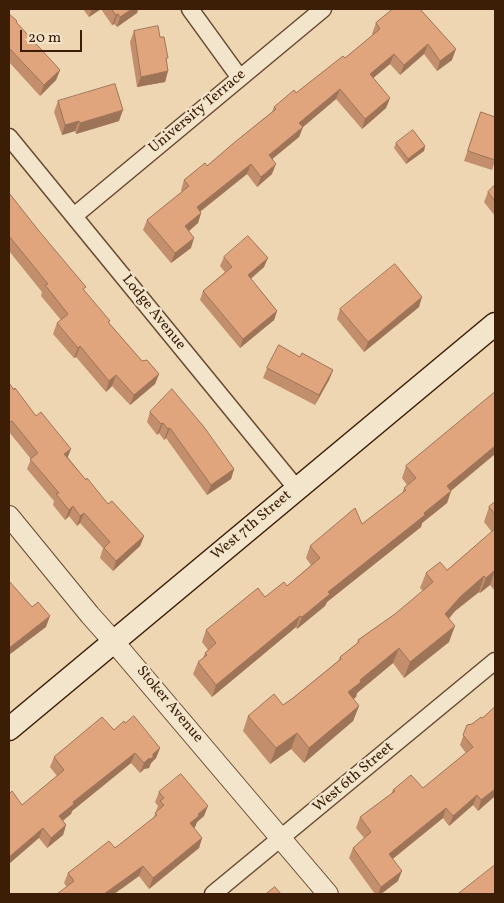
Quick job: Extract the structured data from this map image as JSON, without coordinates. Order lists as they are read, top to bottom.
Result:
{
  "streets": {
    "main road": ["West 7th Street"],
    "street": [
      "University Terrace",
      "Lodge Avenue",
      "Stoker Avenue",
      "West 6th Street"
    ]
  },
  "crossings": [
    ["University Terrace", "Lodge Avenue"],
    ["Lodge Avenue", "West 7th Street"],
    ["West 7th Street", "Stoker Avenue"],
    ["Stoker Avenue", "West 6th Street"]
  ],
  "scale_bar": "20 m"
}
